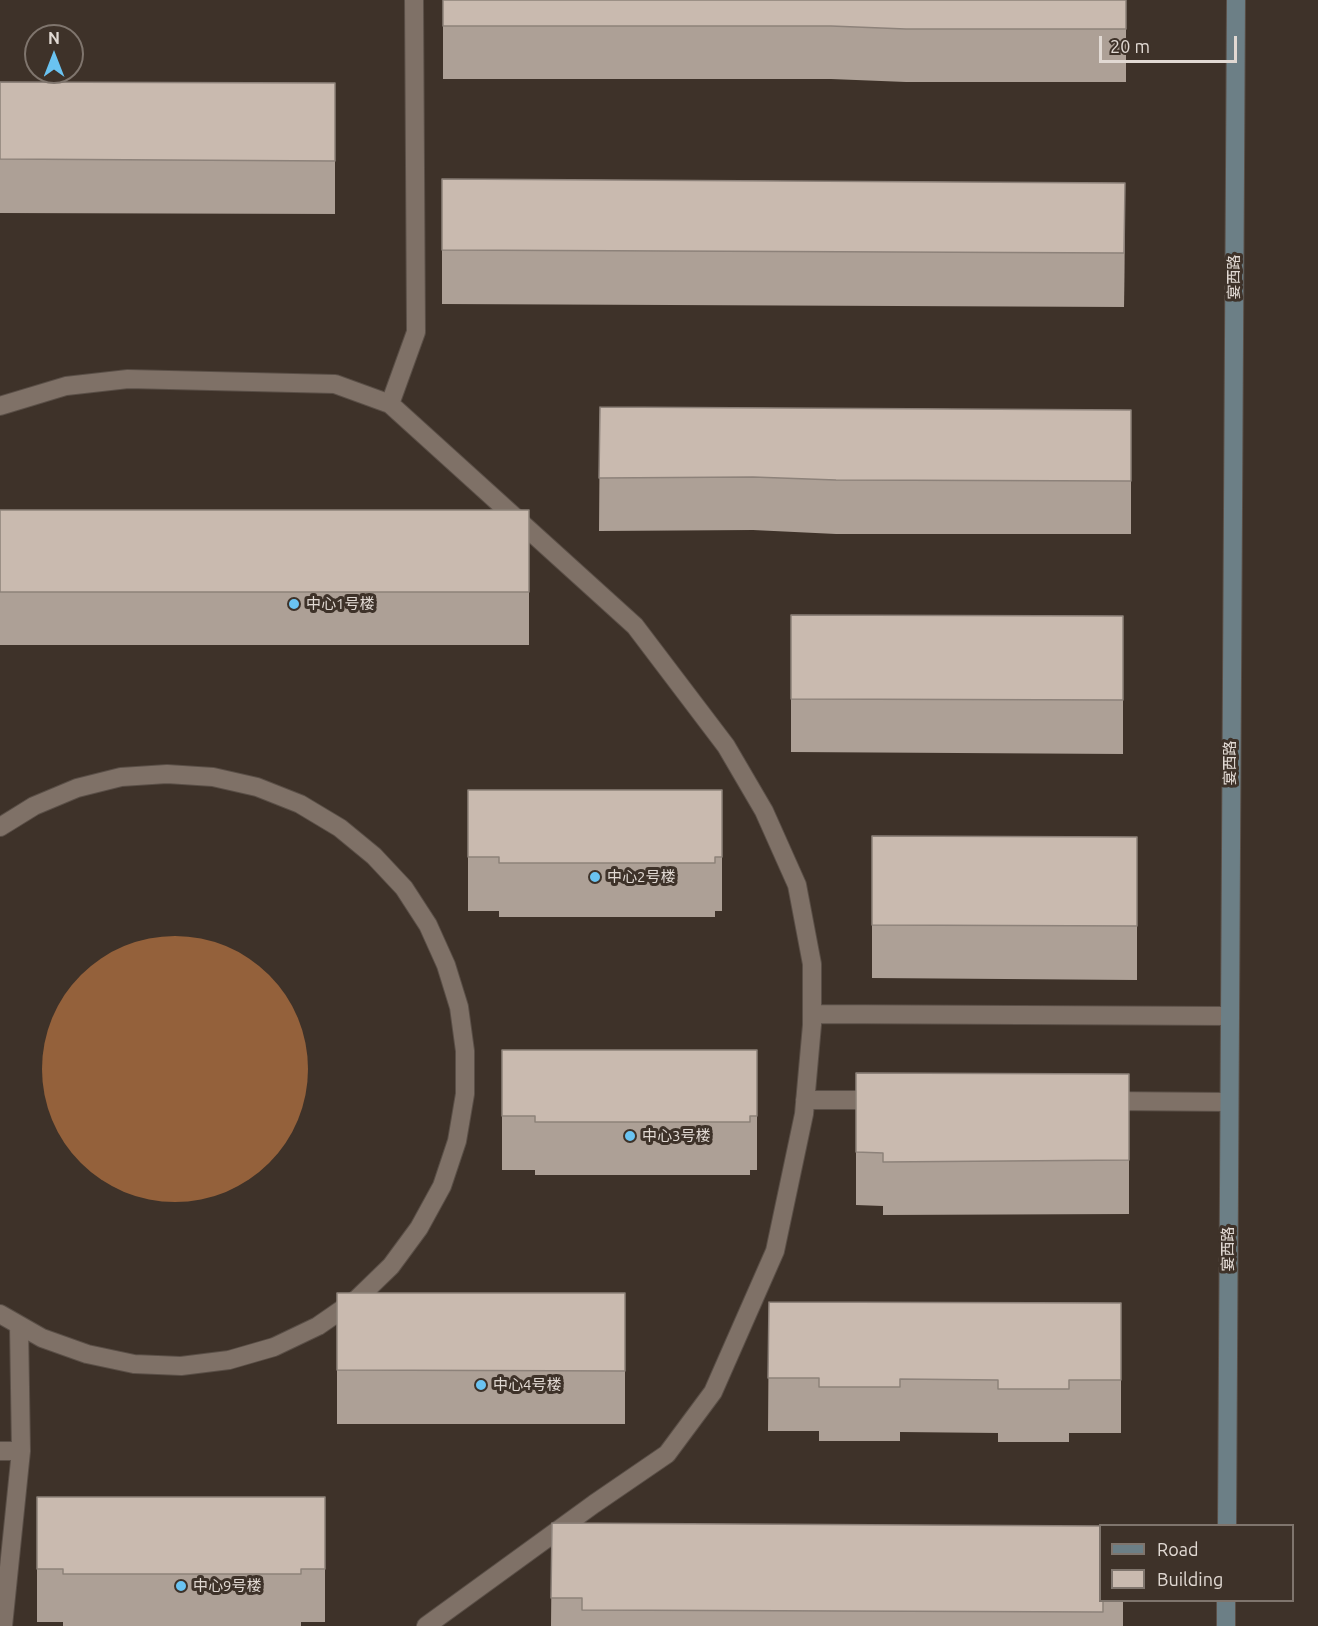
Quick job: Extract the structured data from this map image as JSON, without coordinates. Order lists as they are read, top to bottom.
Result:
{
  "streets": {
    "street": ["宴西路"]
  },
  "places": [
    "中心1号楼",
    "中心2号楼",
    "中心3号楼",
    "中心4号楼",
    "中心9号楼"
  ],
  "legend": ["Road", "Building"],
  "scale_bar": "20 m",
  "north": "top"
}
